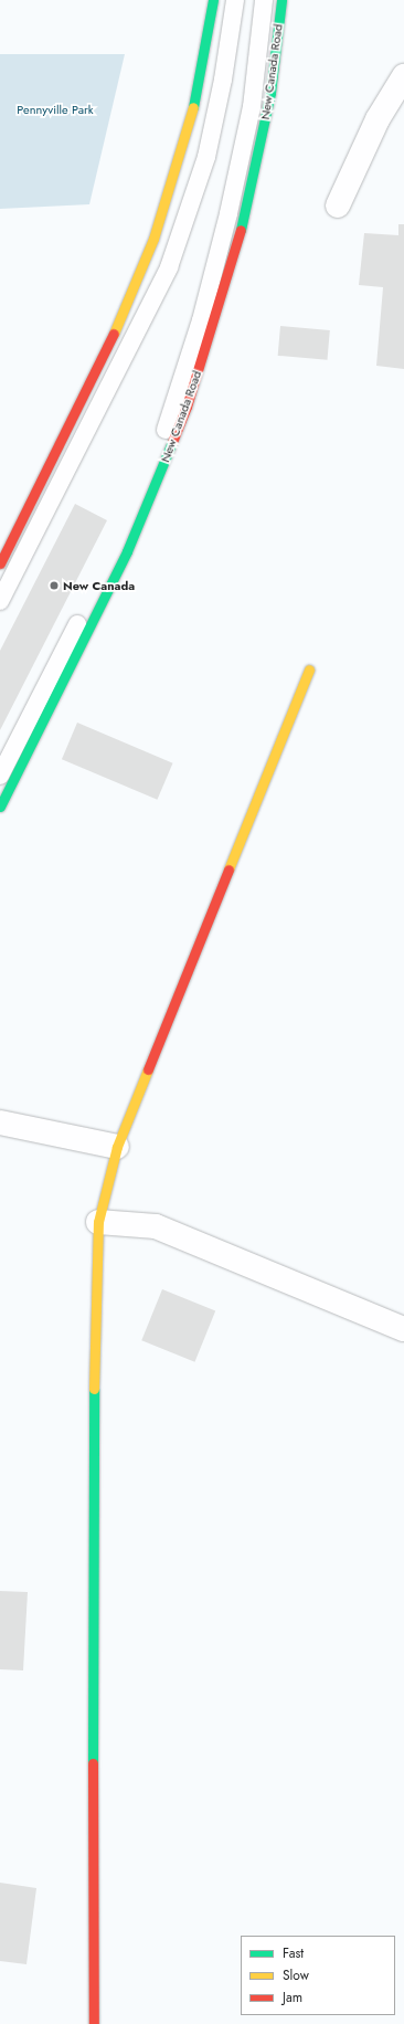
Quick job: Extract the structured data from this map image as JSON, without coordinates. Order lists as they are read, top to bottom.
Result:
{
  "streets": {
    "main road": ["New Canada Road"]
  },
  "parks": ["Pennyville Park"],
  "places": ["New Canada"],
  "legend": ["Fast", "Slow", "Jam"]
}
